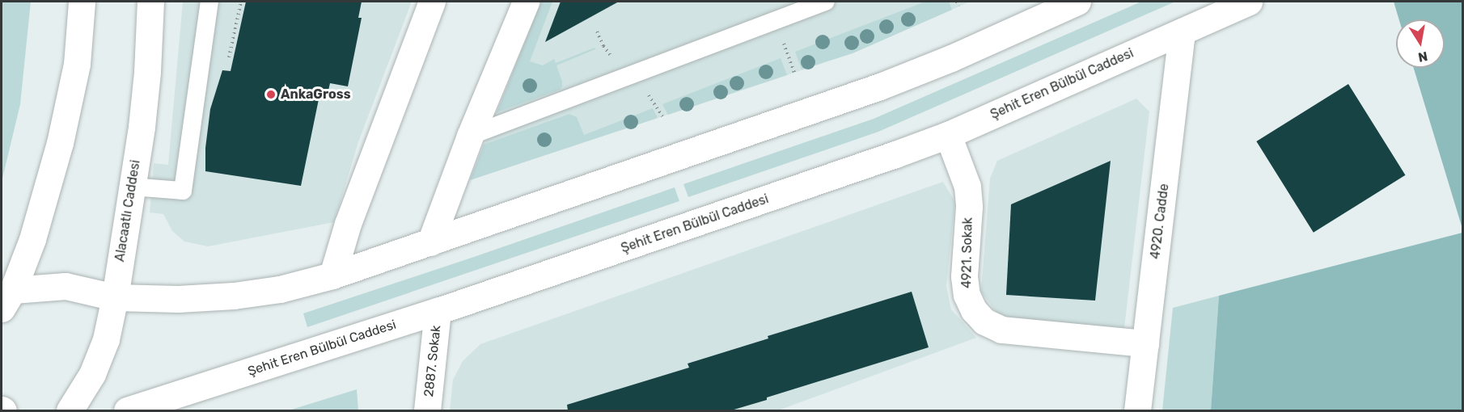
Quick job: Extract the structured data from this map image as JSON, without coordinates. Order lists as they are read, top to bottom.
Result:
{
  "streets": {
    "main road": [
      "Şehit Eren Bülbül Caddesi",
      "Alacaatlı Caddesi",
      "4920. Cadde",
      "4921. Sokak",
      "2887. Sokak"
    ]
  },
  "crossings": [
    ["Şehit Eren Bülbül Caddesi", "4920. Cadde"],
    ["Şehit Eren Bülbül Caddesi", "4921. Sokak"],
    ["Şehit Eren Bülbül Caddesi", "2887. Sokak"],
    ["4920. Cadde", "4921. Sokak"]
  ],
  "places": ["AnkaGross"],
  "north": "bottom"
}
